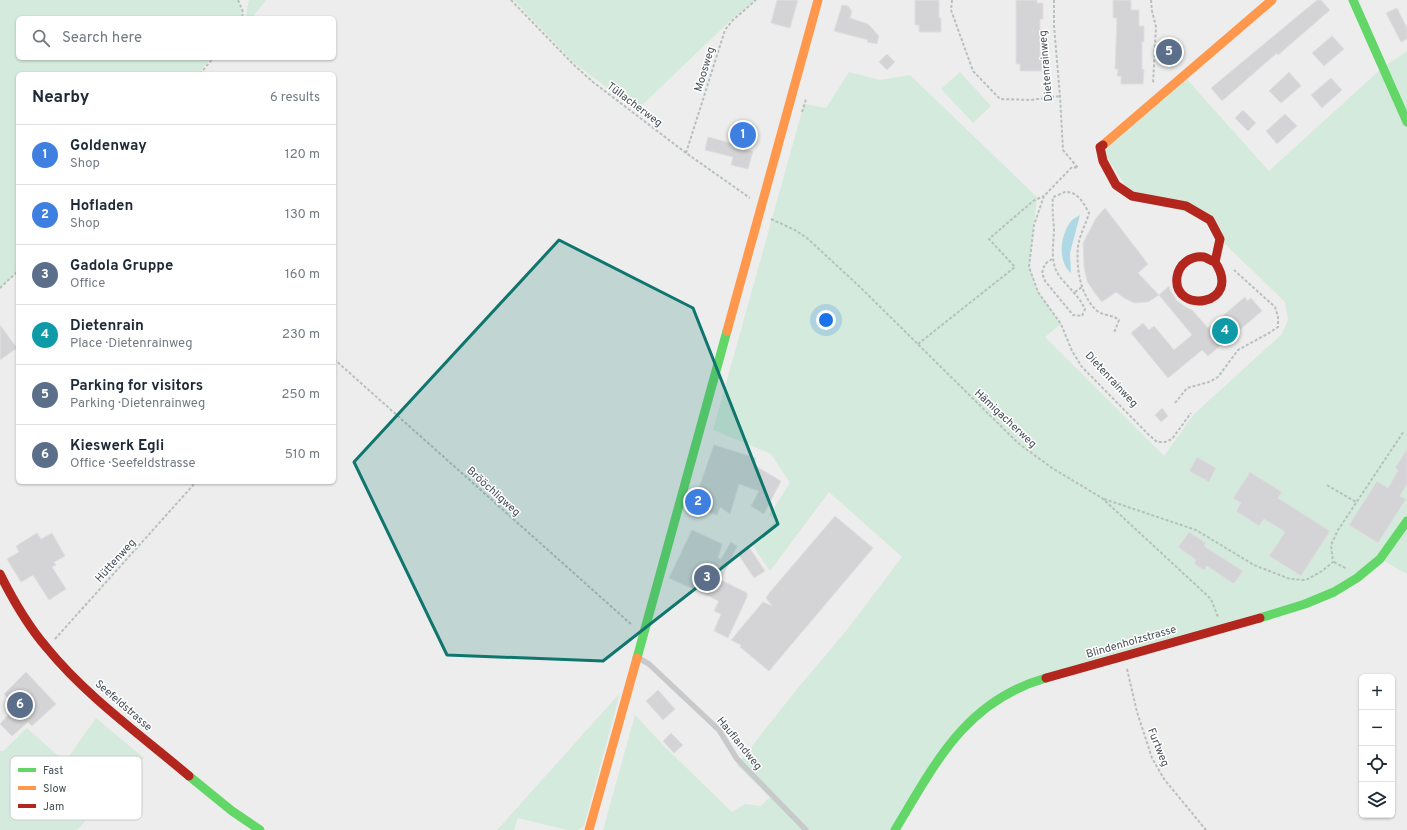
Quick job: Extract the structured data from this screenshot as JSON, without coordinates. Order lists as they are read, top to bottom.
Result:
{
  "streets": {
    "street": ["Blindenholzstrasse", "Seefeldstrasse"],
    "lane": ["Hauflandweg"],
    "path": [
      "Dietenrainweg",
      "Moosweg",
      "Tüllacherweg",
      "Hämigacherweg",
      "Brööchligweg",
      "Hüttenweg",
      "Furtweg"
    ]
  },
  "crossings": [
    ["Moosweg", "Tüllacherweg"],
    ["Tüllacherweg", "Hämigacherweg"],
    ["Hämigacherweg", "Blindenholzstrasse"],
    ["Hüttenweg", "Seefeldstrasse"],
    ["Blindenholzstrasse", "Furtweg"]
  ],
  "legend": ["Fast", "Slow", "Jam"],
  "page": {
    "search": "Search here",
    "pins": [
      "5",
      "1",
      "4",
      "2",
      "3",
      "6"
    ],
    "heading": ["Nearby", "6 results"],
    "list": [
      {
        "mark": "1",
        "name": "Goldenway",
        "note": "Shop",
        "value": "120 m"
      },
      {
        "mark": "2",
        "name": "Hofladen",
        "note": "Shop",
        "value": "130 m"
      },
      {
        "mark": "3",
        "name": "Gadola Gruppe",
        "note": "Office",
        "value": "160 m"
      },
      {
        "mark": "4",
        "name": "Dietenrain",
        "note": "Place · Dietenrainweg",
        "value": "230 m"
      },
      {
        "mark": "5",
        "name": "Parking for visitors",
        "note": "Parking · Dietenrainweg",
        "value": "250 m"
      },
      {
        "mark": "6",
        "name": "Kieswerk Egli",
        "note": "Office · Seefeldstrasse",
        "value": "510 m"
      }
    ],
    "map_buttons": ["+", "−"]
  }
}
